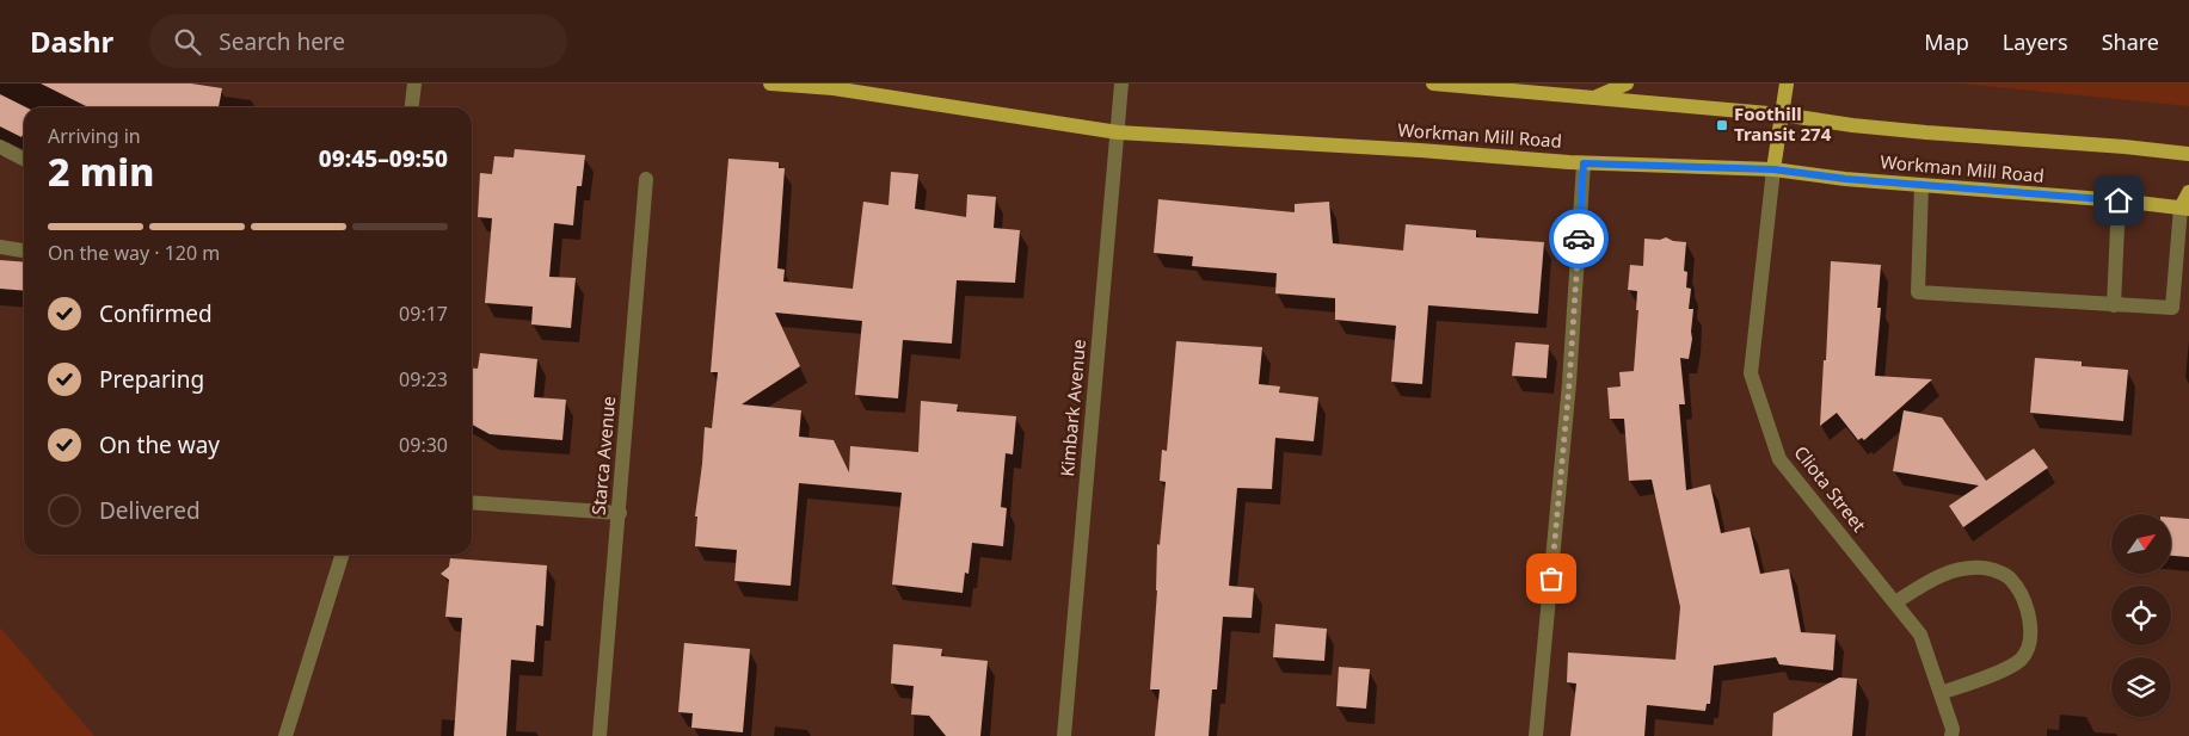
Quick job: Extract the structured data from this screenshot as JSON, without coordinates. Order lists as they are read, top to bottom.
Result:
{
  "streets": {
    "main road": ["Workman Mill Road"],
    "street": ["Kimbark Avenue", "Starca Avenue", "Cliota Street"]
  },
  "crossings": [
    ["Workman Mill Road", "Kimbark Avenue"],
    ["Workman Mill Road", "Cliota Street"]
  ],
  "places": {
    "transit": ["Foothill Transit 274"]
  },
  "north": "top right",
  "page": {
    "header": "Dashr",
    "search": "Search here",
    "nav": ["Map", "Layers", "Share"],
    "heading": ["2 min", "Arriving in", "09:45–09:50"],
    "bar": "On the way · 120 m",
    "list": [
      ["Confirmed", "09:17"],
      ["Preparing", "09:23"],
      ["On the way", "09:30"],
      "Delivered"
    ]
  }
}
